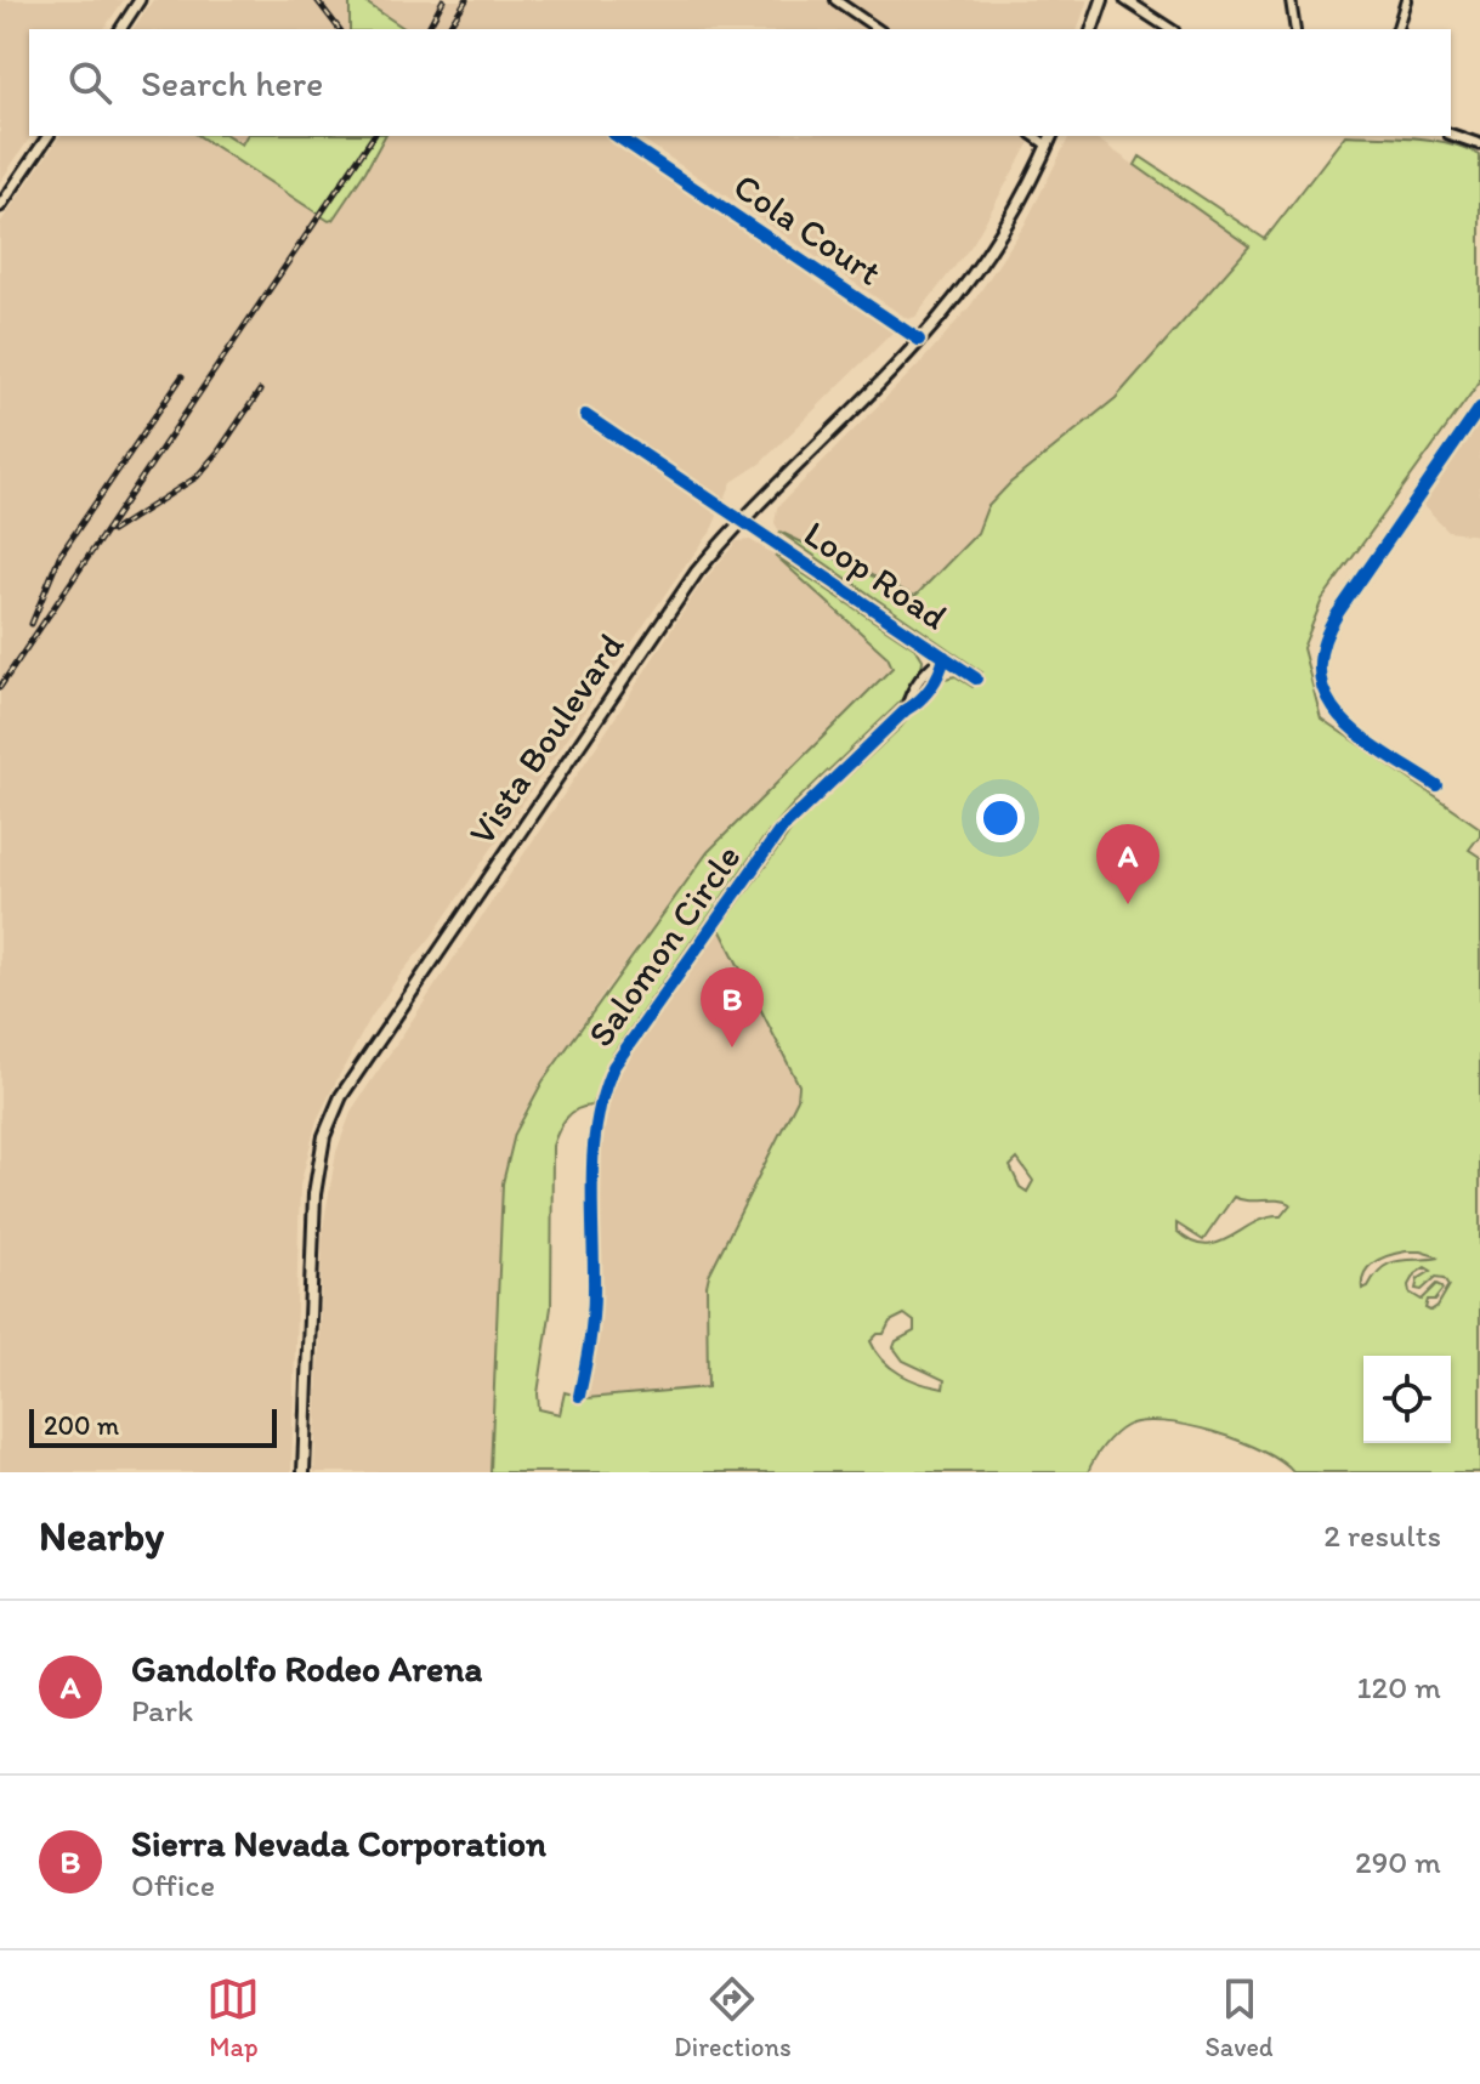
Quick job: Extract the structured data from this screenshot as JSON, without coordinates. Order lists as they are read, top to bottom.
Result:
{
  "streets": {
    "main road": ["Vista Boulevard"],
    "street": ["Cola Court", "Loop Road", "Salomon Circle"]
  },
  "crossings": [
    ["Cola Court", "Vista Boulevard"],
    ["Loop Road", "Vista Boulevard"],
    ["Loop Road", "Salomon Circle"]
  ],
  "scale_bar": "200 m",
  "page": {
    "search": "Search here",
    "pins": ["A", "B"],
    "scale": "200 m",
    "heading": ["Nearby", "2 results"],
    "list": [
      {
        "mark": "A",
        "name": "Gandolfo Rodeo Arena",
        "note": "Park",
        "value": "120 m"
      },
      {
        "mark": "B",
        "name": "Sierra Nevada Corporation",
        "note": "Office",
        "value": "290 m"
      }
    ],
    "nav": ["Map", "Directions", "Saved"]
  }
}
